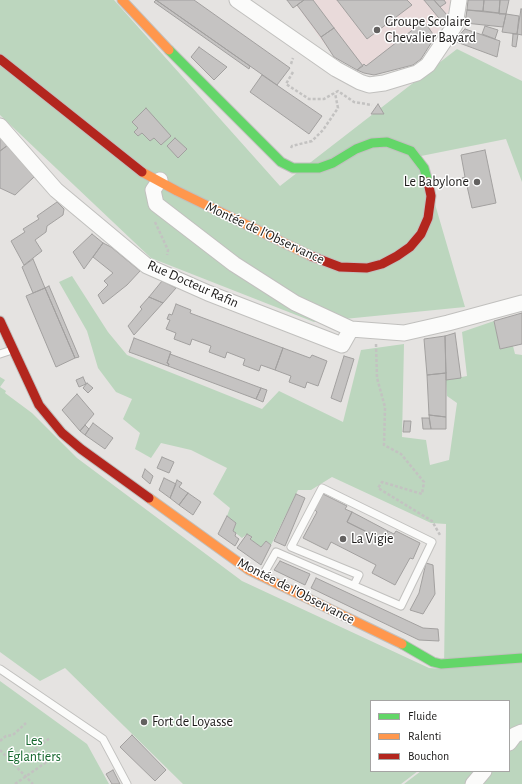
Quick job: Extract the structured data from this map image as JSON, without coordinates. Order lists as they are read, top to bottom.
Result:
{
  "streets": {
    "street": ["Montée de l'Observance", "Rue Docteur Rafin"]
  },
  "parks": ["Les Églantiers"],
  "places": [
    "Groupe Scolaire Chevalier Bayard",
    "Le Babylone",
    "La Vigie",
    "Fort de Loyasse"
  ],
  "legend": ["Fluide", "Ralenti", "Bouchon"]
}
